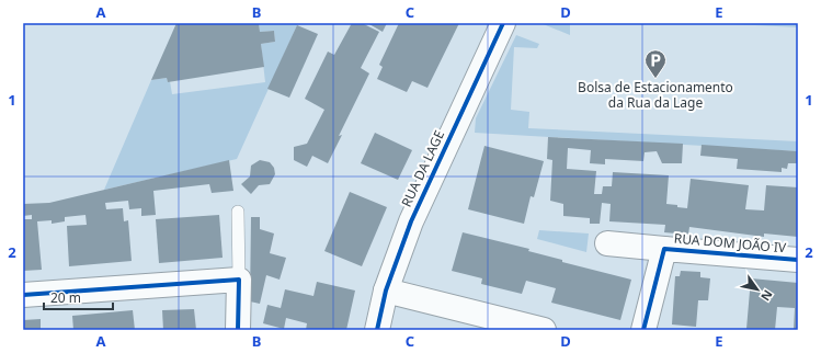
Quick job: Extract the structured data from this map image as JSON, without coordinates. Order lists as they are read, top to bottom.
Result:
{
  "streets": {
    "street": ["RUA DA LAGE", "RUA DOM JOÃO IV"]
  },
  "places": {
    "parking": ["Bolsa de Estacionamento da Rua da Lage"]
  },
  "scale_bar": "20 m",
  "north": "bottom right",
  "grid": {
    "columns": [
      "A",
      "B",
      "C",
      "D",
      "E"
    ],
    "rows": ["1", "2"]
  }
}
